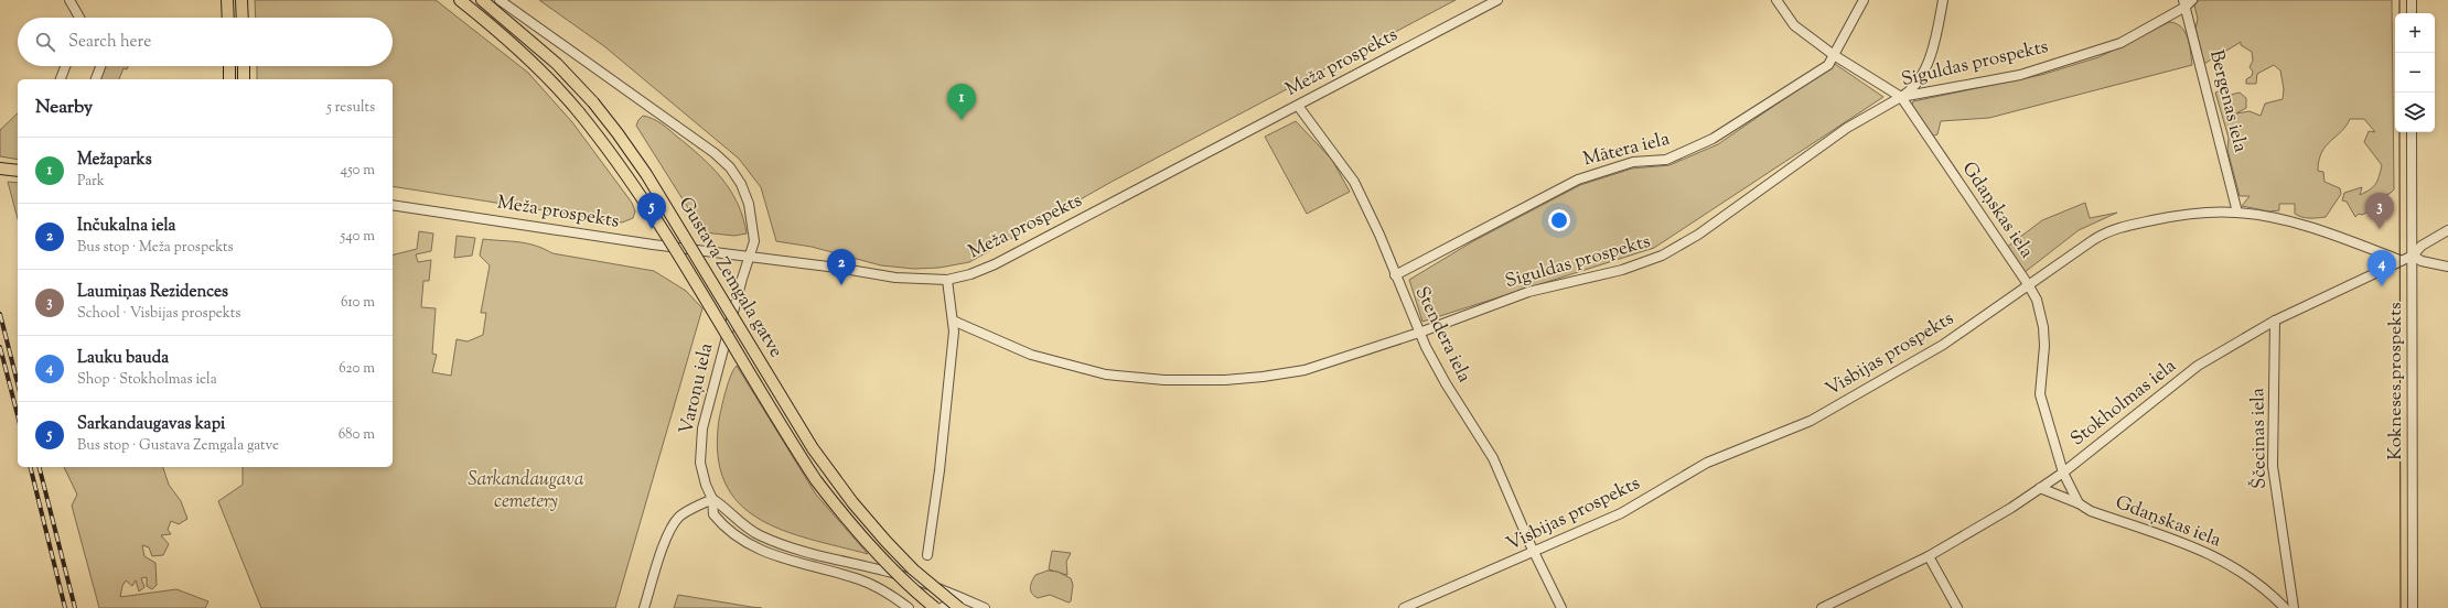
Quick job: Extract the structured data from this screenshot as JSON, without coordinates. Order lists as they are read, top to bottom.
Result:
{
  "streets": {
    "main road": ["Gustava Zemgala gatve"],
    "street": [
      "Meža prospekts",
      "Siguldas prospekts",
      "Bergenas iela",
      "Mātera iela",
      "Gdaņskas iela",
      "Stendera iela",
      "Visbijas prospekts",
      "Kokneses prospekts",
      "Varoņu iela",
      "Stokholmas iela",
      "Ščecinas iela"
    ]
  },
  "crossings": [
    ["Meža prospekts", "Stendera iela"],
    ["Meža prospekts", "Varoņu iela"],
    ["Siguldas prospekts", "Bergenas iela"],
    ["Siguldas prospekts", "Gdaņskas iela"],
    ["Siguldas prospekts", "Stendera iela"],
    ["Bergenas iela", "Visbijas prospekts"],
    ["Mātera iela", "Gdaņskas iela"],
    ["Mātera iela", "Stendera iela"],
    ["Gdaņskas iela", "Visbijas prospekts"],
    ["Gdaņskas iela", "Stokholmas iela"],
    ["Stendera iela", "Visbijas prospekts"],
    ["Visbijas prospekts", "Stokholmas iela"],
    ["Kokneses prospekts", "Stokholmas iela"],
    ["Stokholmas iela", "Ščecinas iela"]
  ],
  "parks": ["Sarkandaugava cemetery"],
  "page": {
    "map_buttons": ["+", "−"],
    "search": "Search here",
    "heading": ["Nearby", "5 results"],
    "pins": [
      "1",
      "3",
      "5",
      "2",
      "4"
    ],
    "list": [
      {
        "mark": "1",
        "name": "Mežaparks",
        "note": "Park",
        "value": "450 m"
      },
      {
        "mark": "2",
        "name": "Inčukalna iela",
        "note": "Bus stop · Meža prospekts",
        "value": "540 m"
      },
      {
        "mark": "3",
        "name": "Laumiņas Rezidences",
        "note": "School · Visbijas prospekts",
        "value": "610 m"
      },
      {
        "mark": "4",
        "name": "Lauku bauda",
        "note": "Shop · Stokholmas iela",
        "value": "620 m"
      },
      {
        "mark": "5",
        "name": "Sarkandaugavas kapi",
        "note": "Bus stop · Gustava Zemgala gatve",
        "value": "680 m"
      }
    ]
  }
}
